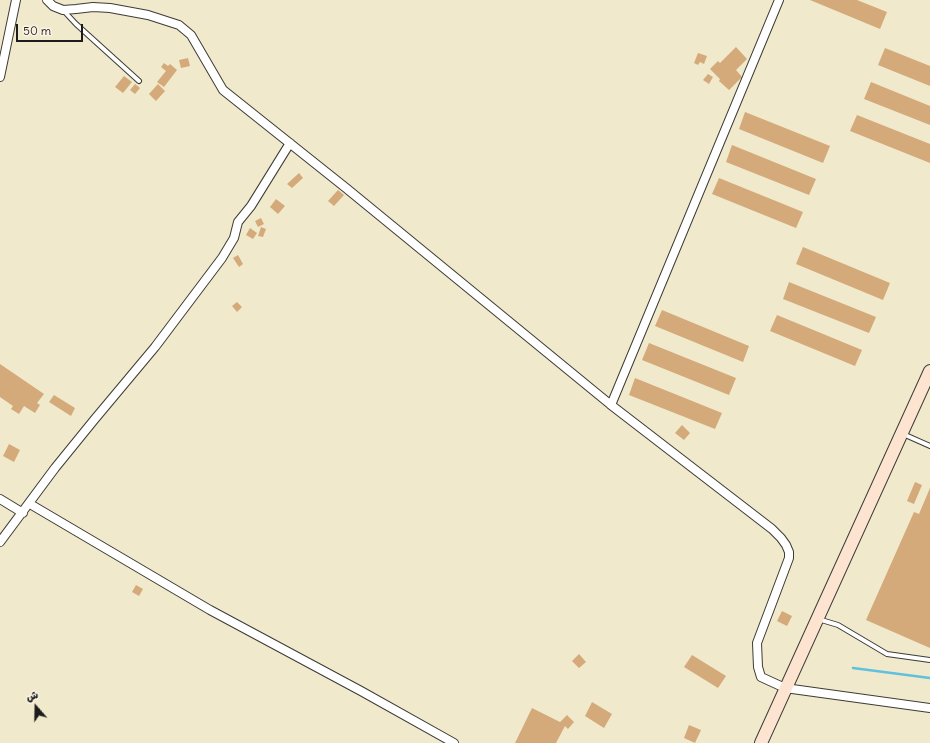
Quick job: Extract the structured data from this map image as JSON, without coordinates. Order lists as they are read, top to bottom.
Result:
{
  "scale_bar": "50 m",
  "north": "top"
}
